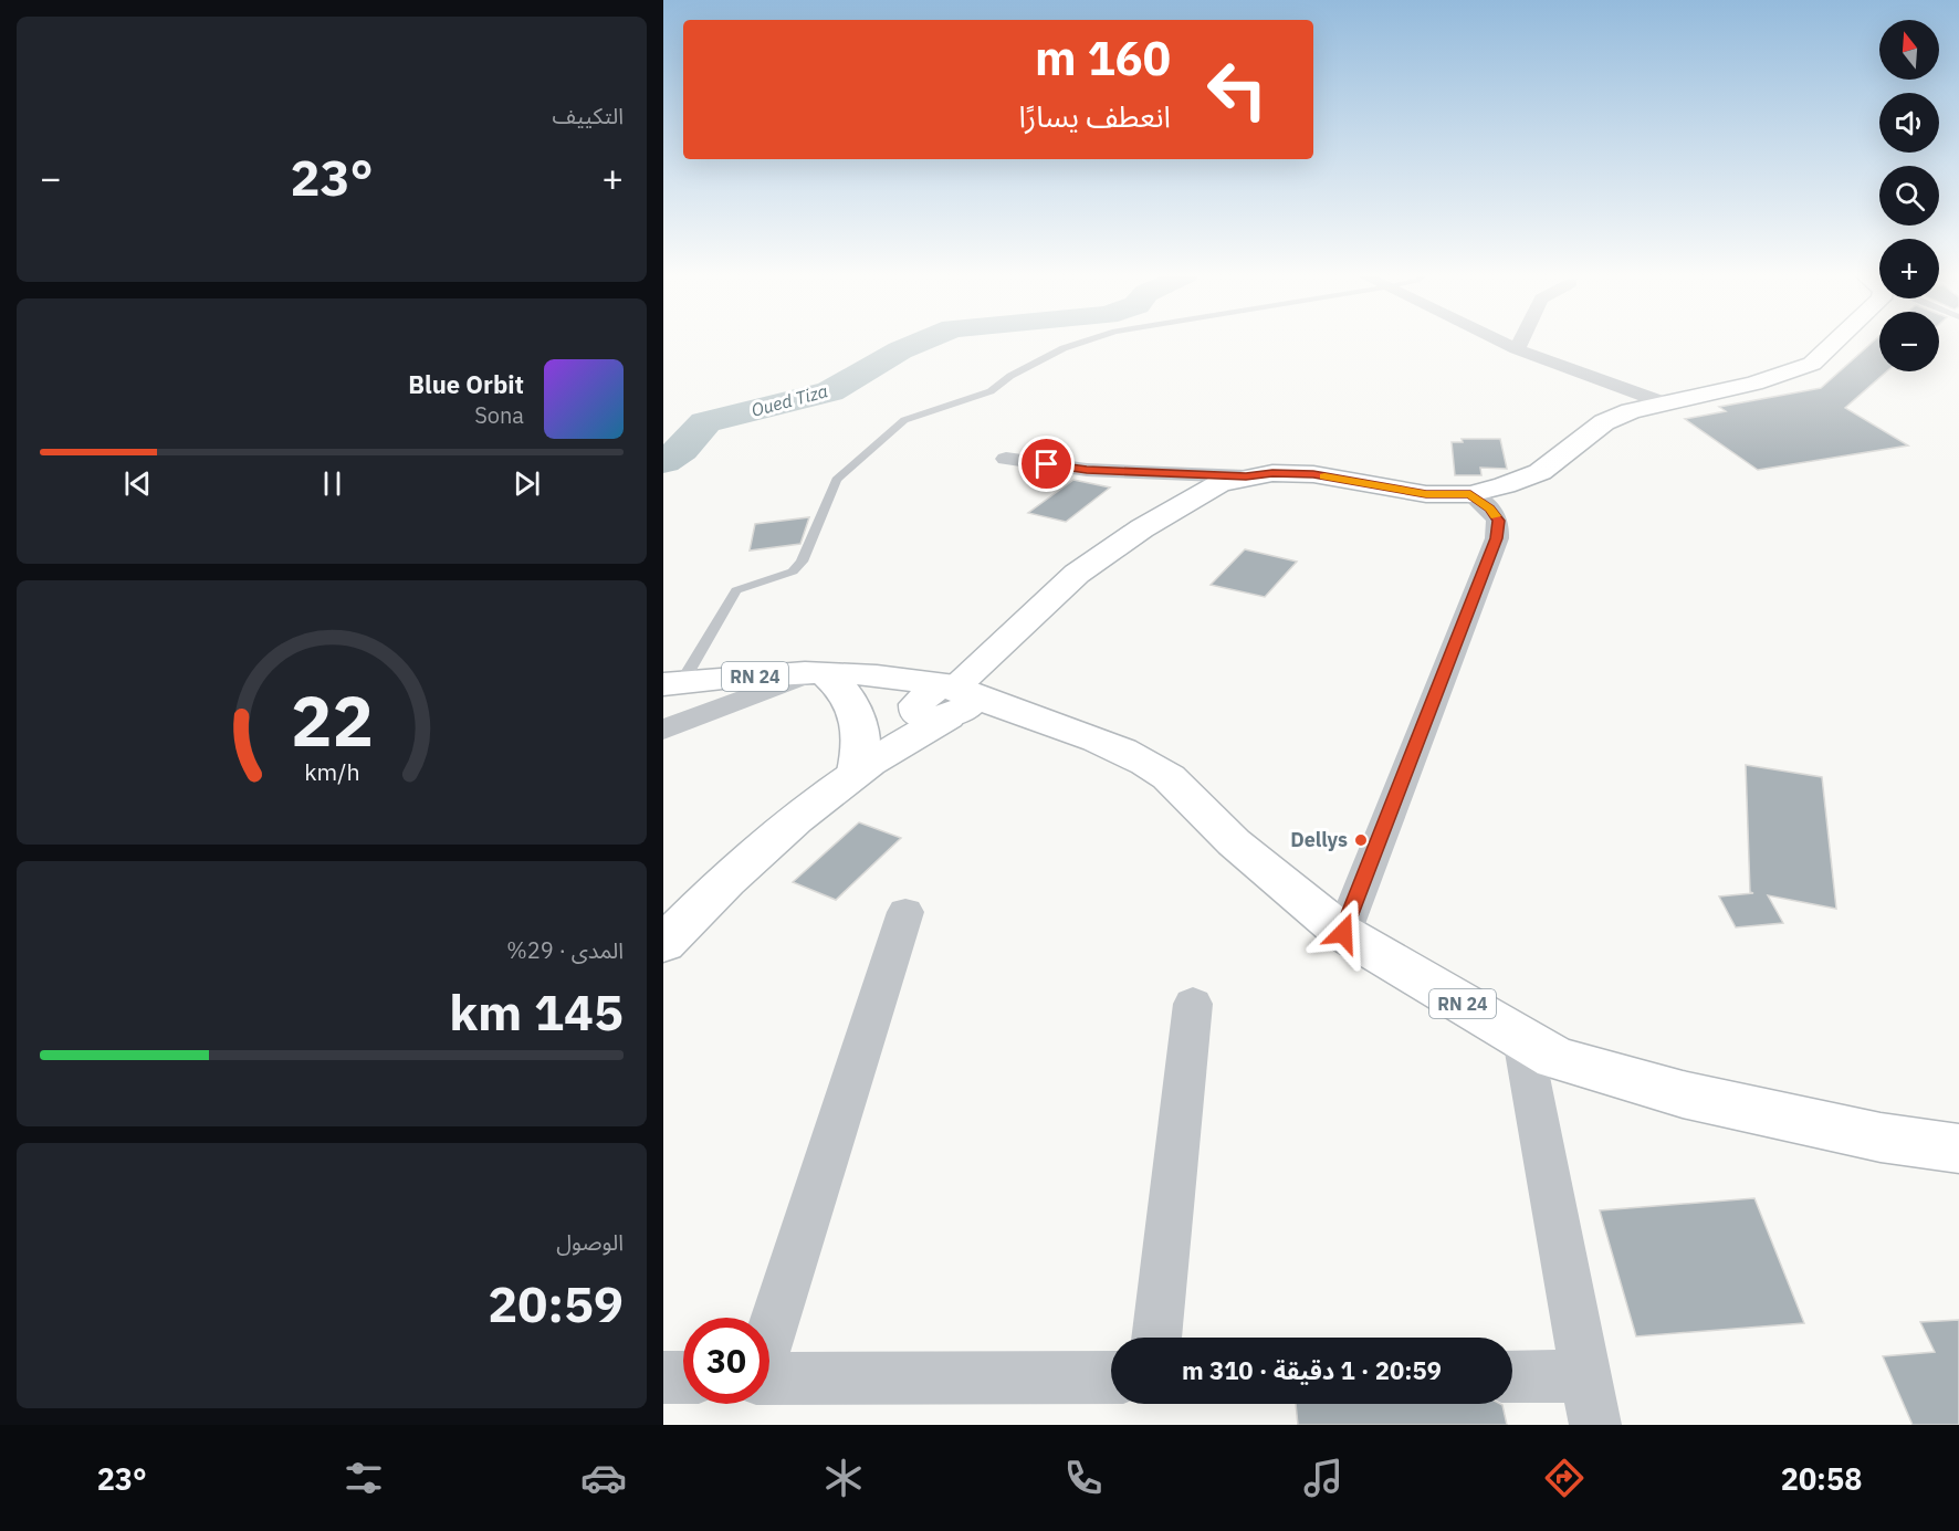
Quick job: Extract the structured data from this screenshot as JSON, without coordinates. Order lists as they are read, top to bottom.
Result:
{
  "streets": {
    "main road": ["RN 24"]
  },
  "water": ["Oued Tiza"],
  "places": ["Dellys"],
  "north": "top",
  "page": {
    "tile": [
      "التكييف",
      ["المدى · 29%", "145 km"],
      ["الوصول", "20:59"]
    ],
    "map_buttons": ["+", "−"],
    "turn": ["160 m", "انعطف يسارًا"],
    "heat": ["−", "23°", "+"],
    "song": ["Blue Orbit", "Sona"],
    "limit": "30",
    "trip": "20:59 · 1 دقيقة · 310 m",
    "tabs": ["20:58", "23°"],
    "gauge": ["22", "km/h"]
  }
}
